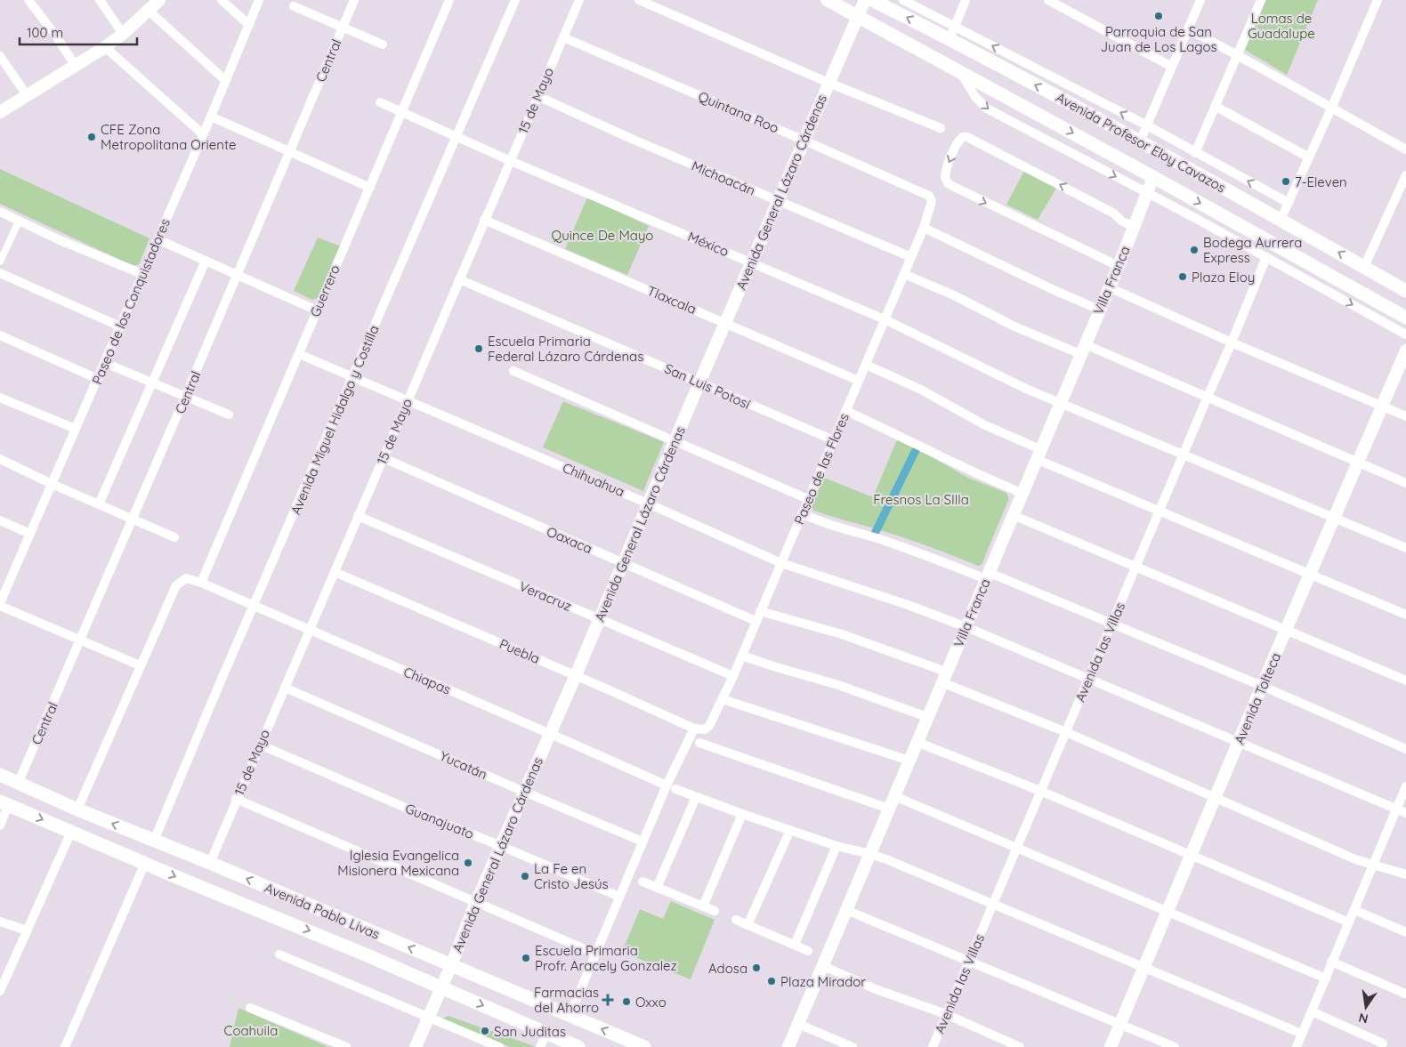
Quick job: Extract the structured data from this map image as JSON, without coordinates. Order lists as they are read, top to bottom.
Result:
{
  "streets": {
    "main road": ["Avenida Profesor Eloy Cavazos", "Avenida Pablo Livas"],
    "street": [
      "Central",
      "15 de Mayo",
      "Quintana Roo",
      "Michoacán",
      "Avenida General Lázaro Cárdenas",
      "México",
      "Villa Franca",
      "Guerrero",
      "Tlaxcala",
      "Paseo de los Conquistadores",
      "San Luis Potosí",
      "Avenida Miguel Hidalgo y Costilla",
      "Paseo de las Flores",
      "Chihuahua",
      "Oaxaca",
      "Veracruz",
      "Puebla",
      "Avenida las Villas",
      "Chiapas",
      "Avenida Tolteca",
      "Yucatán",
      "Guanajuato"
    ]
  },
  "crossings": [
    ["Central", "Avenida Pablo Livas"],
    ["15 de Mayo", "Quintana Roo"],
    ["15 de Mayo", "Michoacán"],
    ["15 de Mayo", "México"],
    ["15 de Mayo", "Tlaxcala"],
    ["15 de Mayo", "San Luis Potosí"],
    ["15 de Mayo", "Chihuahua"],
    ["15 de Mayo", "Oaxaca"],
    ["15 de Mayo", "Veracruz"],
    ["15 de Mayo", "Puebla"],
    ["15 de Mayo", "Chiapas"],
    ["15 de Mayo", "Yucatán"],
    ["15 de Mayo", "Guanajuato"],
    ["15 de Mayo", "Avenida Pablo Livas"],
    ["Quintana Roo", "Avenida General Lázaro Cárdenas"],
    ["Quintana Roo", "Paseo de las Flores"],
    ["Avenida Profesor Eloy Cavazos", "Avenida General Lázaro Cárdenas"],
    ["Avenida Profesor Eloy Cavazos", "Villa Franca"],
    ["Michoacán", "Avenida General Lázaro Cárdenas"],
    ["Michoacán", "Paseo de las Flores"],
    ["Avenida General Lázaro Cárdenas", "México"],
    ["Avenida General Lázaro Cárdenas", "Tlaxcala"],
    ["Avenida General Lázaro Cárdenas", "San Luis Potosí"],
    ["Avenida General Lázaro Cárdenas", "Chihuahua"],
    ["Avenida General Lázaro Cárdenas", "Oaxaca"],
    ["Avenida General Lázaro Cárdenas", "Veracruz"],
    ["Avenida General Lázaro Cárdenas", "Puebla"],
    ["Avenida General Lázaro Cárdenas", "Chiapas"],
    ["Avenida General Lázaro Cárdenas", "Yucatán"],
    ["Avenida General Lázaro Cárdenas", "Guanajuato"],
    ["Avenida General Lázaro Cárdenas", "Avenida Pablo Livas"],
    ["México", "Villa Franca"],
    ["México", "Guerrero"],
    ["México", "Avenida Miguel Hidalgo y Costilla"],
    ["México", "Paseo de las Flores"],
    ["México", "Avenida las Villas"],
    ["México", "Avenida Tolteca"],
    ["Villa Franca", "Chihuahua"],
    ["Villa Franca", "Chiapas"],
    ["Guerrero", "Chihuahua"],
    ["Guerrero", "Chiapas"],
    ["Tlaxcala", "Paseo de las Flores"],
    ["San Luis Potosí", "Paseo de las Flores"],
    ["Avenida Miguel Hidalgo y Costilla", "Chihuahua"],
    ["Avenida Miguel Hidalgo y Costilla", "Chiapas"],
    ["Avenida Miguel Hidalgo y Costilla", "Avenida Pablo Livas"],
    ["Paseo de las Flores", "Chihuahua"],
    ["Paseo de las Flores", "Oaxaca"],
    ["Paseo de las Flores", "Veracruz"],
    ["Paseo de las Flores", "Puebla"],
    ["Chihuahua", "Avenida las Villas"],
    ["Chihuahua", "Avenida Tolteca"],
    ["Avenida las Villas", "Chiapas"],
    ["Chiapas", "Avenida Tolteca"]
  ],
  "parks": [
    "Lomas de Guadalupe",
    "Quince De Mayo",
    "Fresnos La SIlla",
    "Coahuila"
  ],
  "places": {
    "other": [
      "Parroquia de San Juan de Los Lagos",
      "CFE Zona Metropolitana Oriente",
      "7-Eleven",
      "Bodega Aurrera Express",
      "Plaza Eloy",
      "Escuela Primaria Federal Lázaro Cárdenas",
      "Iglesia Evangelica Misionera Mexicana",
      "La Fe en Cristo Jesús",
      "Escuela Primaria Profr. Aracely Gonzalez",
      "Adosa",
      "Plaza Mirador",
      "Oxxo",
      "San Juditas"
    ],
    "health": ["Farmacias del Ahorro"]
  },
  "scale_bar": "100 m",
  "north": "bottom"
}
